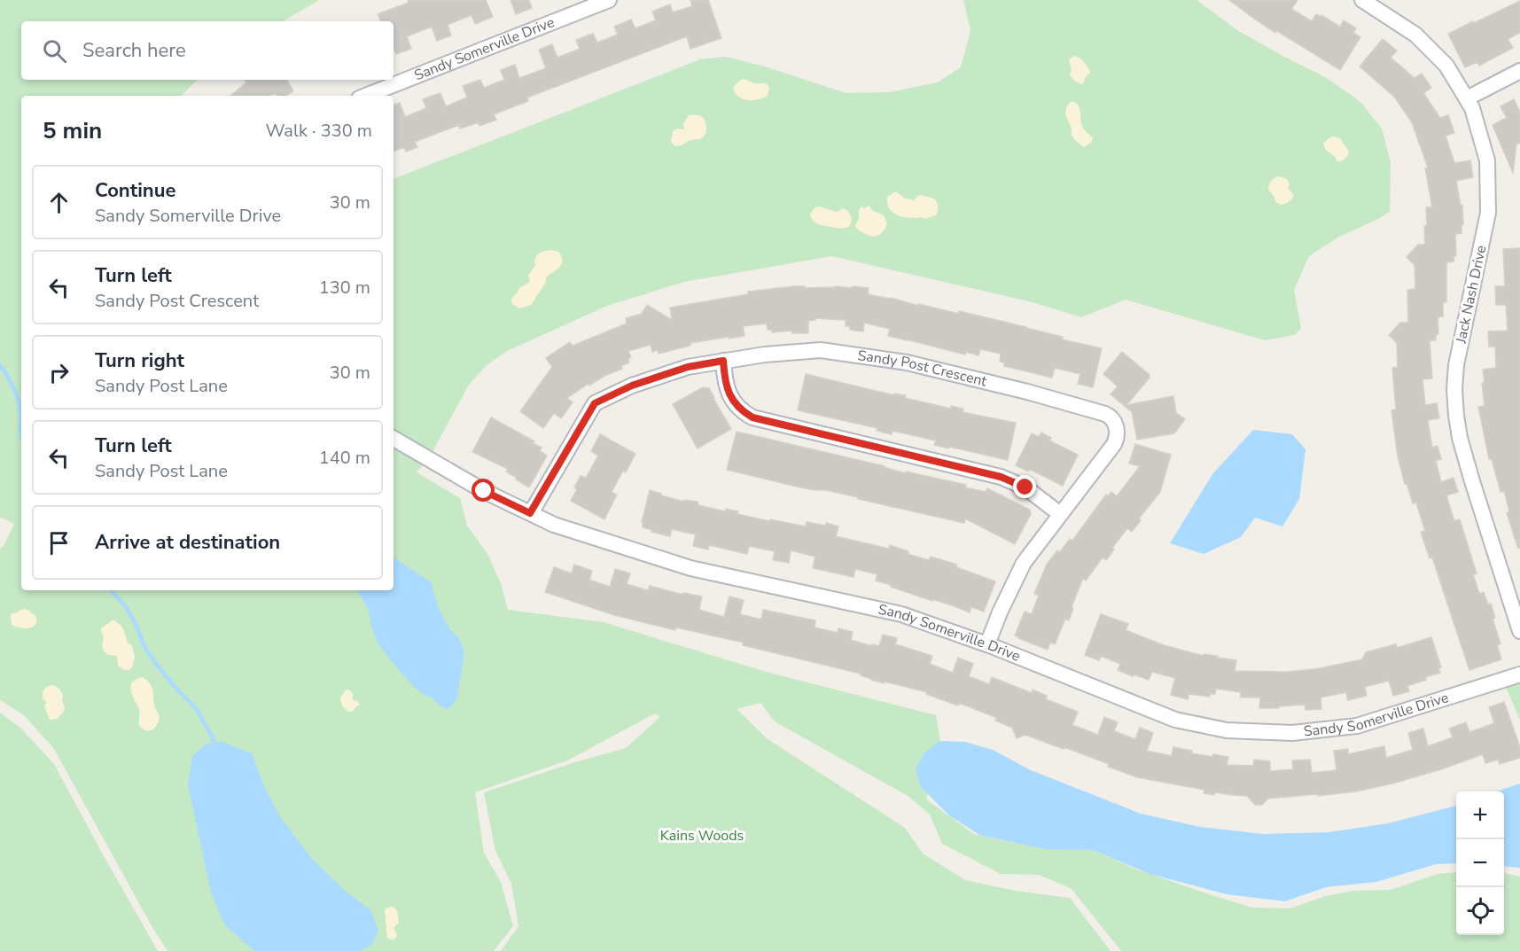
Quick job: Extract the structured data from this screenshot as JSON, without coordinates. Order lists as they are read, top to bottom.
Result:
{
  "streets": {
    "street": ["Sandy Somerville Drive", "Jack Nash Drive", "Sandy Post Crescent"]
  },
  "crossings": [
    ["Sandy Somerville Drive", "Sandy Post Crescent"]
  ],
  "parks": ["Kains Woods"],
  "page": {
    "search": "Search here",
    "heading": ["5 min", "Walk · 330 m"],
    "list": [
      ["Continue", "Sandy Somerville Drive", "30 m"],
      ["Turn left", "Sandy Post Crescent", "130 m"],
      ["Turn right", "Sandy Post Lane", "30 m"],
      ["Turn left", "Sandy Post Lane", "140 m"],
      "Arrive at destination"
    ],
    "map_buttons": ["+", "−"]
  }
}
